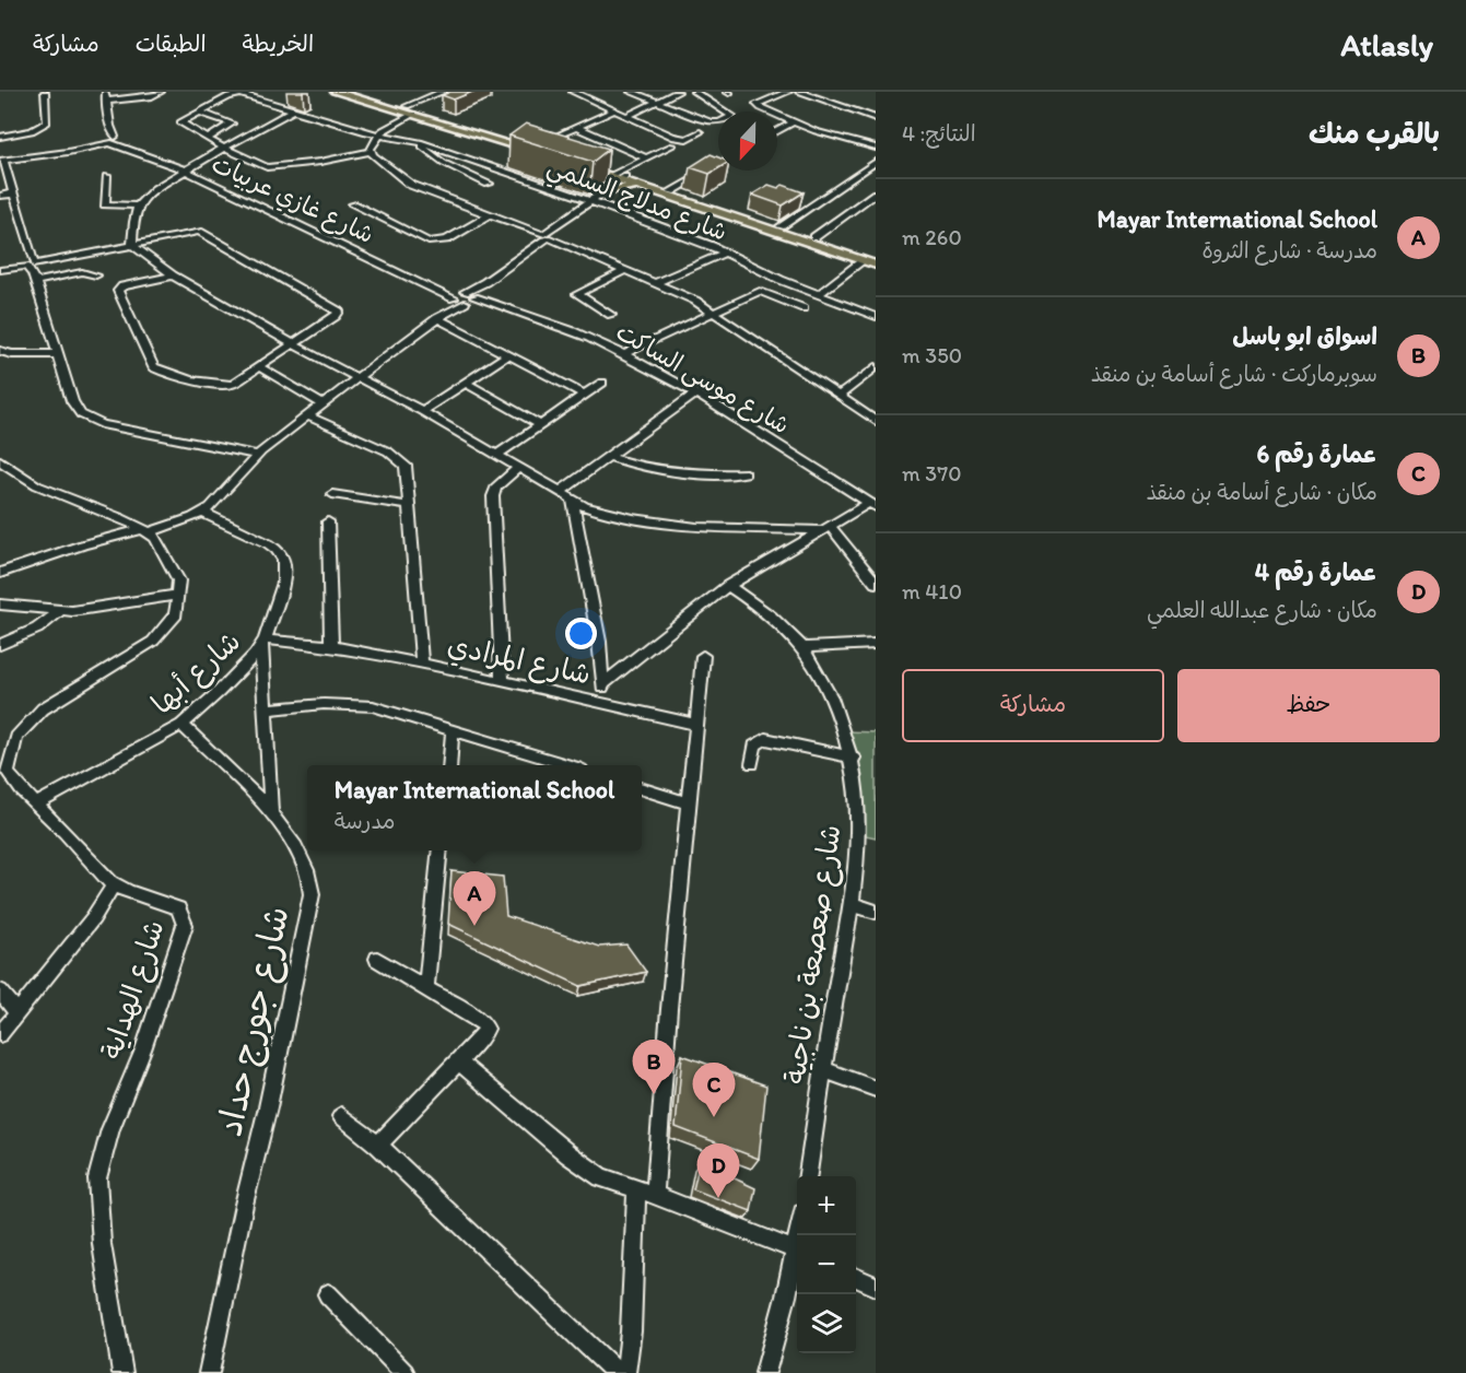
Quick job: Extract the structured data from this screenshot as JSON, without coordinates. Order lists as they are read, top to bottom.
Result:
{
  "streets": {
    "street": [
      "شارع غازي عربيات",
      "شارع مدلاج السلمي",
      "شارع موسى الساكت",
      "شارع المرادي",
      "شارع أبها",
      "شارع صعصعة بن ناجية",
      "شارع الهداية",
      "شارع جورج حداد"
    ]
  },
  "crossings": [
    ["شارع غازي عربيات", "شارع موسى الساكت"],
    ["شارع المرادي", "شارع أبها"],
    ["شارع أبها", "شارع الهداية"],
    ["شارع أبها", "شارع جورج حداد"]
  ],
  "north": "bottom",
  "page": {
    "header": "Atlasly",
    "nav": ["الخريطة", "الطبقات", "مشاركة"],
    "heading": ["بالقرب منك", "النتائج: 4"],
    "list": [
      {
        "mark": "A",
        "name": "Mayar International School",
        "note": "مدرسة · شارع الثروة",
        "value": "260 m"
      },
      {
        "mark": "B",
        "name": "اسواق ابو باسل",
        "note": "سوبرماركت · شارع أسامة بن منقذ",
        "value": "350 m"
      },
      {
        "mark": "C",
        "name": "عمارة رقم 6",
        "note": "مكان · شارع أسامة بن منقذ",
        "value": "370 m"
      },
      {
        "mark": "D",
        "name": "عمارة رقم 4",
        "note": "مكان · شارع عبدالله العلمي",
        "value": "410 m"
      }
    ],
    "buttons": ["حفظ", "مشاركة"],
    "popup": ["Mayar International School", "مدرسة"],
    "pins": [
      "A",
      "B",
      "C",
      "D"
    ],
    "map_buttons": ["+", "−"]
  }
}
